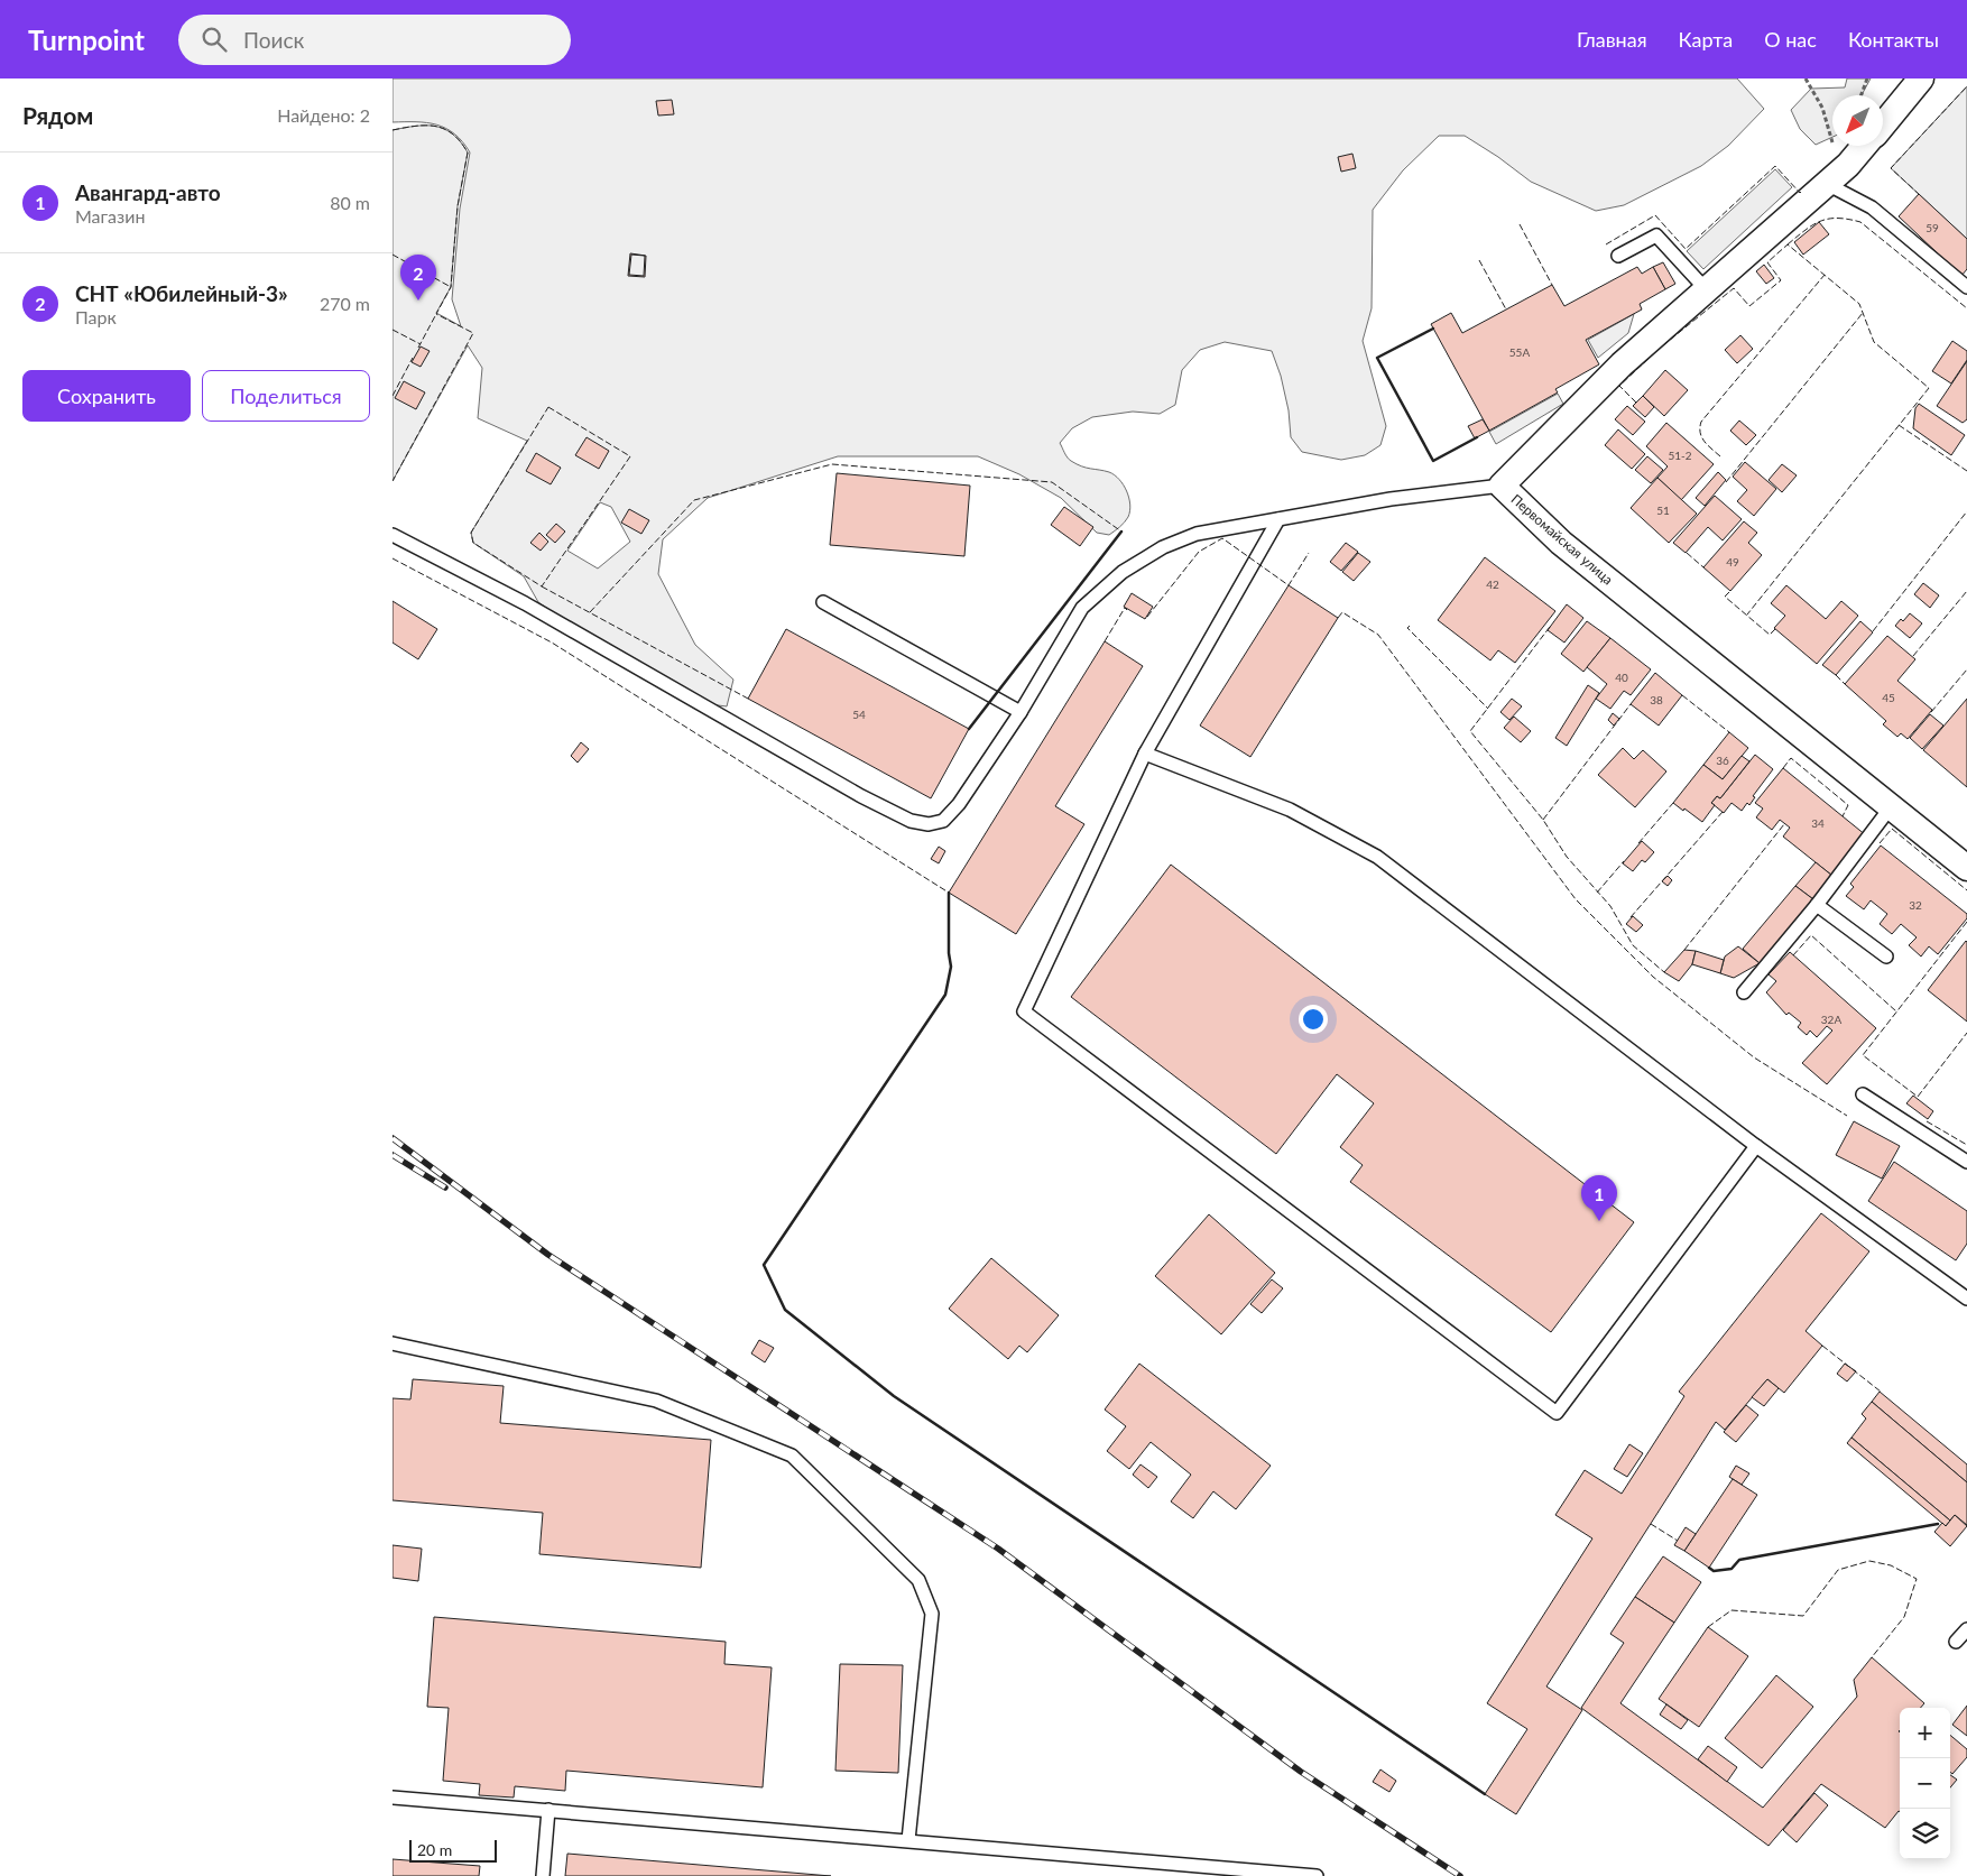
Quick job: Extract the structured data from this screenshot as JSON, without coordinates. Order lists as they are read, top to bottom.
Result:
{
  "streets": {
    "street": ["Первомайская улица"]
  },
  "house_numbers": [
    "59",
    "55А",
    "51-2",
    "51",
    "49",
    "42",
    "40",
    "45",
    "38",
    "54",
    "36",
    "34",
    "32",
    "32А"
  ],
  "scale_bar": "20 m",
  "north": "bottom left",
  "page": {
    "header": "Turnpoint",
    "search": "Поиск",
    "nav": [
      "Главная",
      "Карта",
      "О нас",
      "Контакты"
    ],
    "heading": ["Рядом", "Найдено: 2"],
    "list": [
      {
        "mark": "1",
        "name": "Авангард-авто",
        "note": "Магазин",
        "value": "80 m"
      },
      {
        "mark": "2",
        "name": "СНТ «Юбилейный-3»",
        "note": "Парк",
        "value": "270 m"
      }
    ],
    "pins": ["2", "1"],
    "buttons": ["Сохранить", "Поделиться"],
    "map_buttons": ["+", "−"],
    "scale": "20 m"
  }
}
